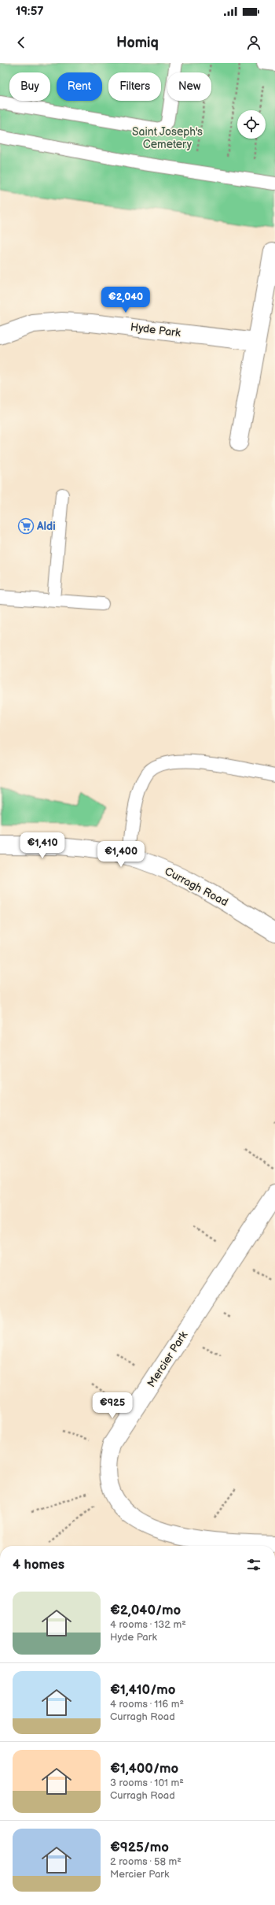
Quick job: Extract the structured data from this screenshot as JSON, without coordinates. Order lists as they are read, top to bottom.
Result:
{
  "streets": {
    "main road": ["Hyde Park", "Curragh Road", "Mercier Park"]
  },
  "parks": ["Saint Joseph's Cemetery"],
  "places": {
    "supermarket": ["Aldi"]
  },
  "page": {
    "status": "19:57",
    "header": "Homiq",
    "chip": [
      "Buy",
      "Rent",
      "Filters",
      "New"
    ],
    "price": [
      "€2,040",
      "€1,410",
      "€1,400",
      "€925"
    ],
    "heading": "4 homes",
    "list": [
      {
        "name": "€2,040/mo",
        "note": "4 rooms · 132 m² · Hyde Park"
      },
      {
        "name": "€1,410/mo",
        "note": "4 rooms · 116 m² · Curragh Road"
      },
      {
        "name": "€1,400/mo",
        "note": "3 rooms · 101 m² · Curragh Road"
      },
      {
        "name": "€925/mo",
        "note": "2 rooms · 58 m² · Mercier Park"
      }
    ]
  }
}
